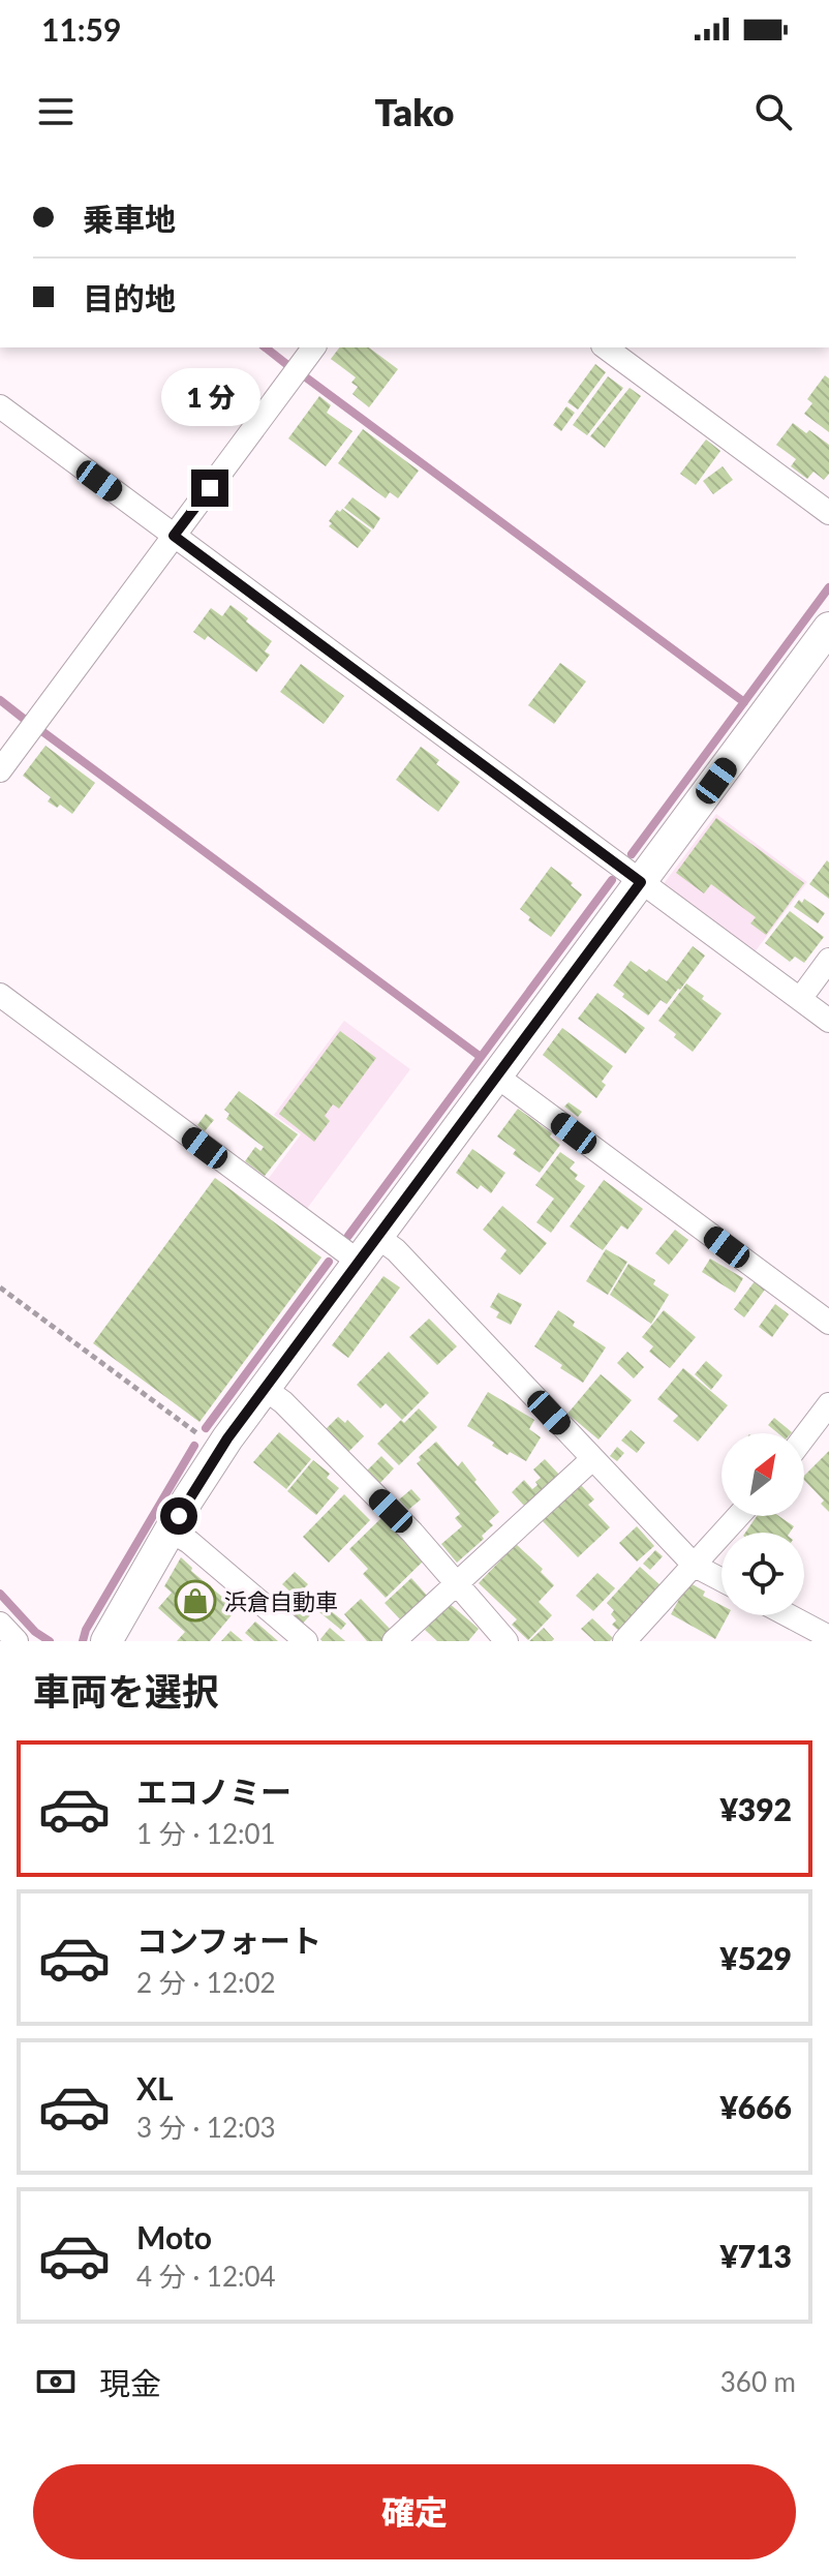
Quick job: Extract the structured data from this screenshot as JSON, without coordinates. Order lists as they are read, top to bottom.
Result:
{
  "places": {
    "shop": ["浜倉自動車"]
  },
  "north": "top right",
  "page": {
    "status": "11:59",
    "header": "Tako",
    "banner": ["乗車地", "目的地"],
    "bubble": "1 分",
    "heading": "車両を選択",
    "list": [
      {
        "name": "エコノミー",
        "note": "1 分 · 12:01",
        "value": "¥392"
      },
      {
        "name": "コンフォート",
        "note": "2 分 · 12:02",
        "value": "¥529"
      },
      {
        "name": "XL",
        "note": "3 分 · 12:03",
        "value": "¥666"
      },
      {
        "name": "Moto",
        "note": "4 分 · 12:04",
        "value": "¥713"
      }
    ],
    "pay": ["現金", "360 m"],
    "buttons": "確定"
  }
}
